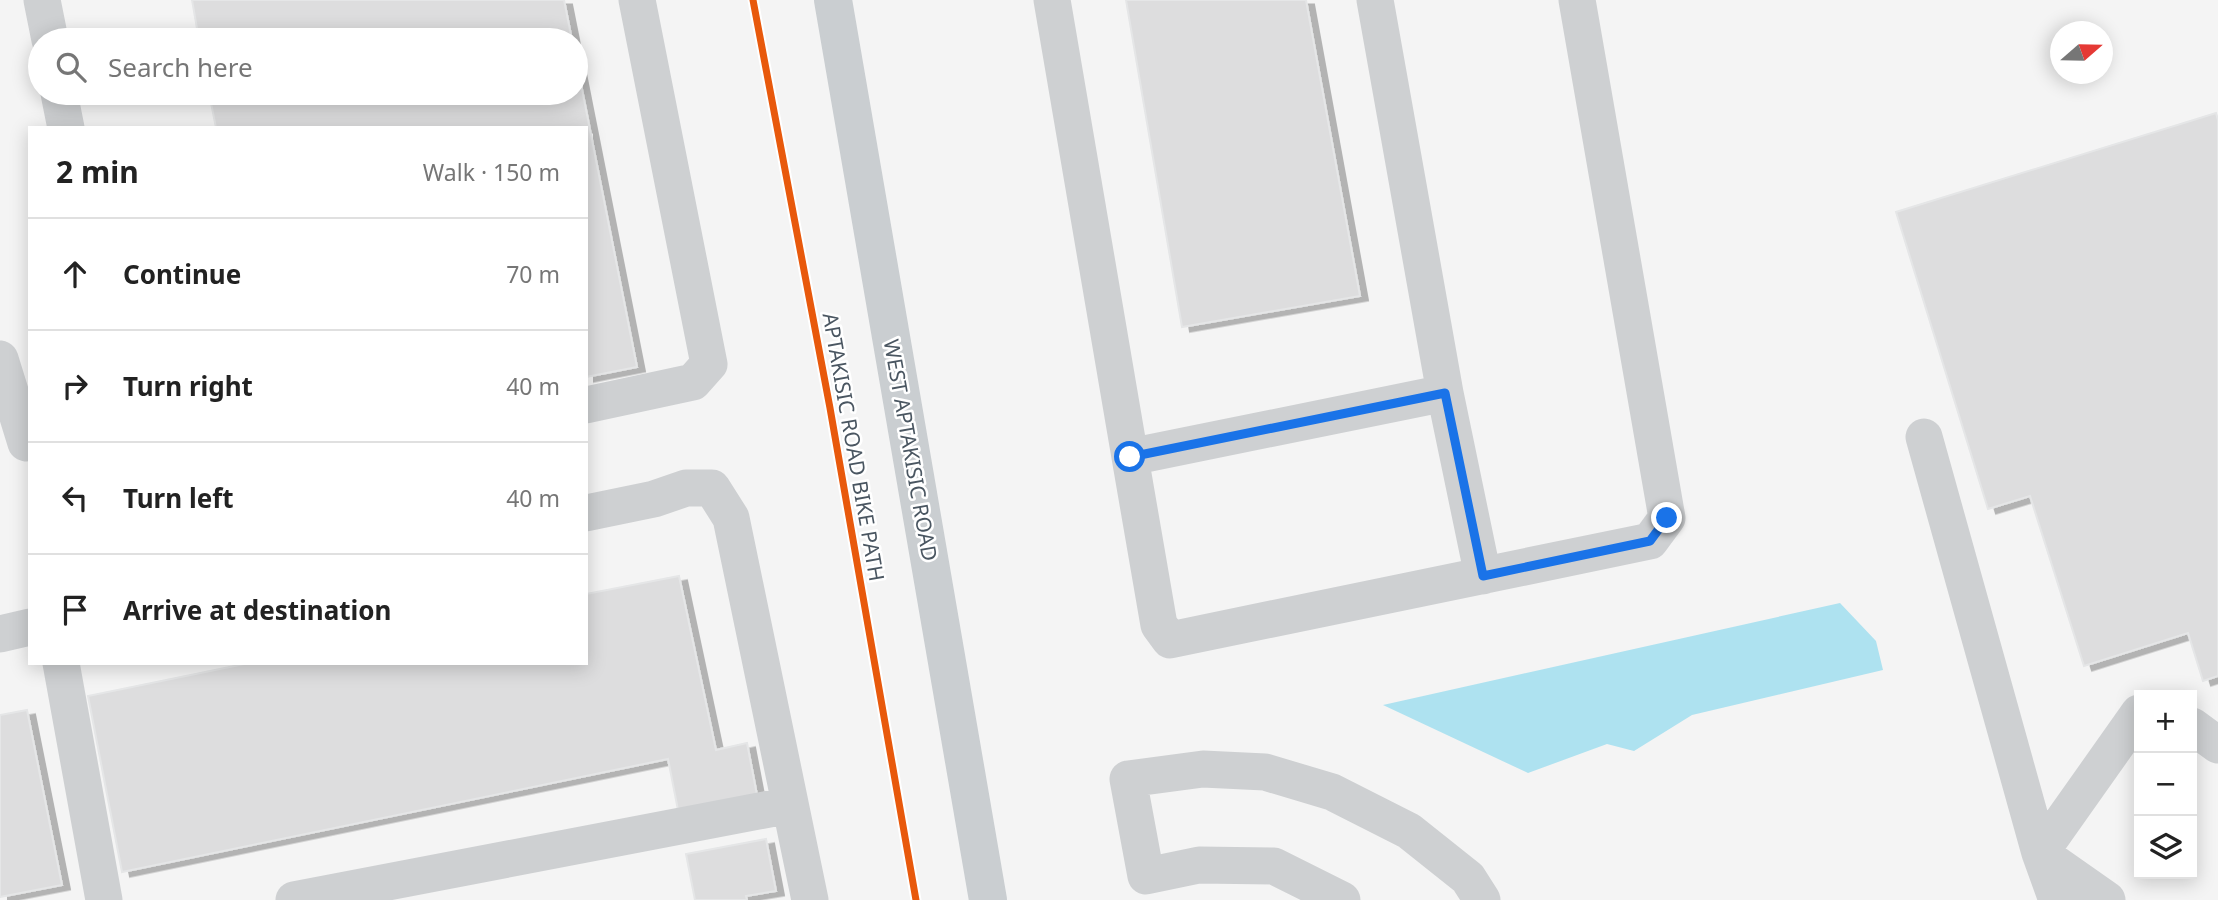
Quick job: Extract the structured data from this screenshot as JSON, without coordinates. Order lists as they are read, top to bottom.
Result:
{
  "streets": {
    "main road": ["WEST APTAKISIC ROAD"],
    "cycle path": ["APTAKISIC ROAD BIKE PATH"]
  },
  "north": "right",
  "page": {
    "search": "Search here",
    "heading": ["2 min", "Walk · 150 m"],
    "list": [
      ["Continue", "70 m"],
      ["Turn right", "40 m"],
      ["Turn left", "40 m"],
      "Arrive at destination"
    ],
    "map_buttons": ["+", "−"]
  }
}
